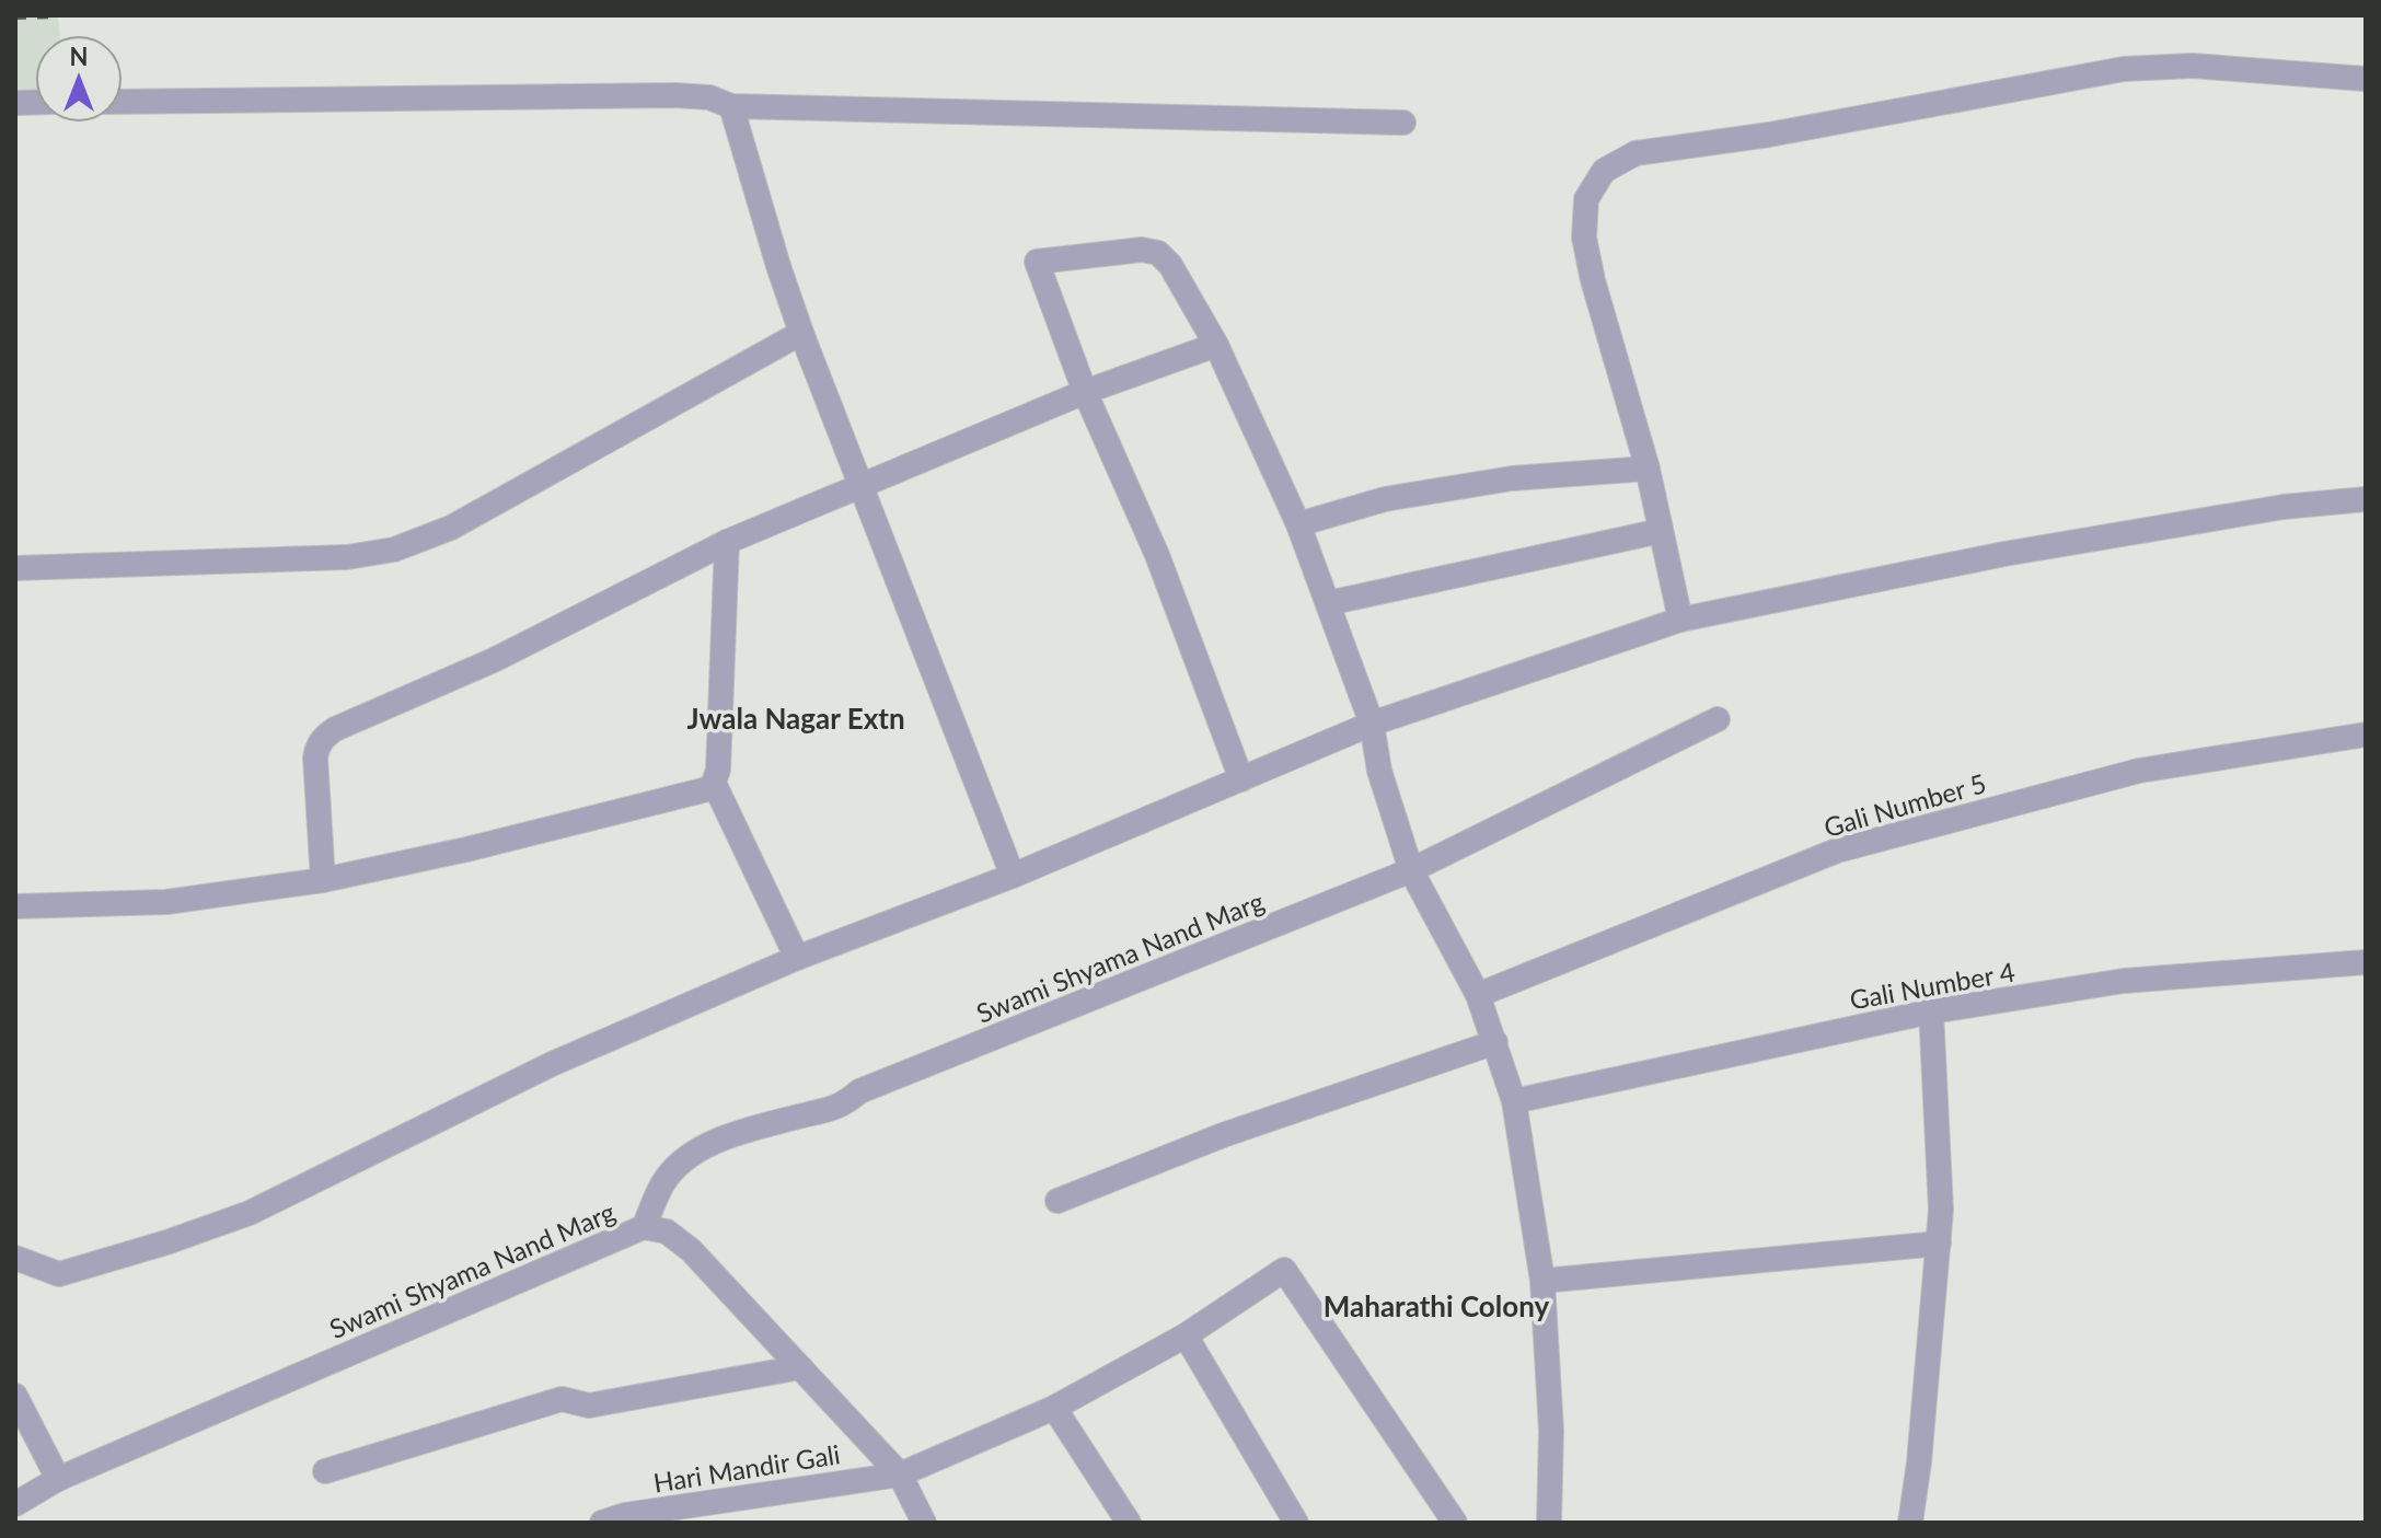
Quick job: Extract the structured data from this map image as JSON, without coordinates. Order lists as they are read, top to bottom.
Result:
{
  "streets": {
    "street": [
      "Gali Number 5",
      "Swami Shyama Nand Marg",
      "Gali Number 4",
      "Hari Mandir Gali"
    ]
  },
  "districts": ["Jwala Nagar Extn", "Maharathi Colony"],
  "north": "top"
}
